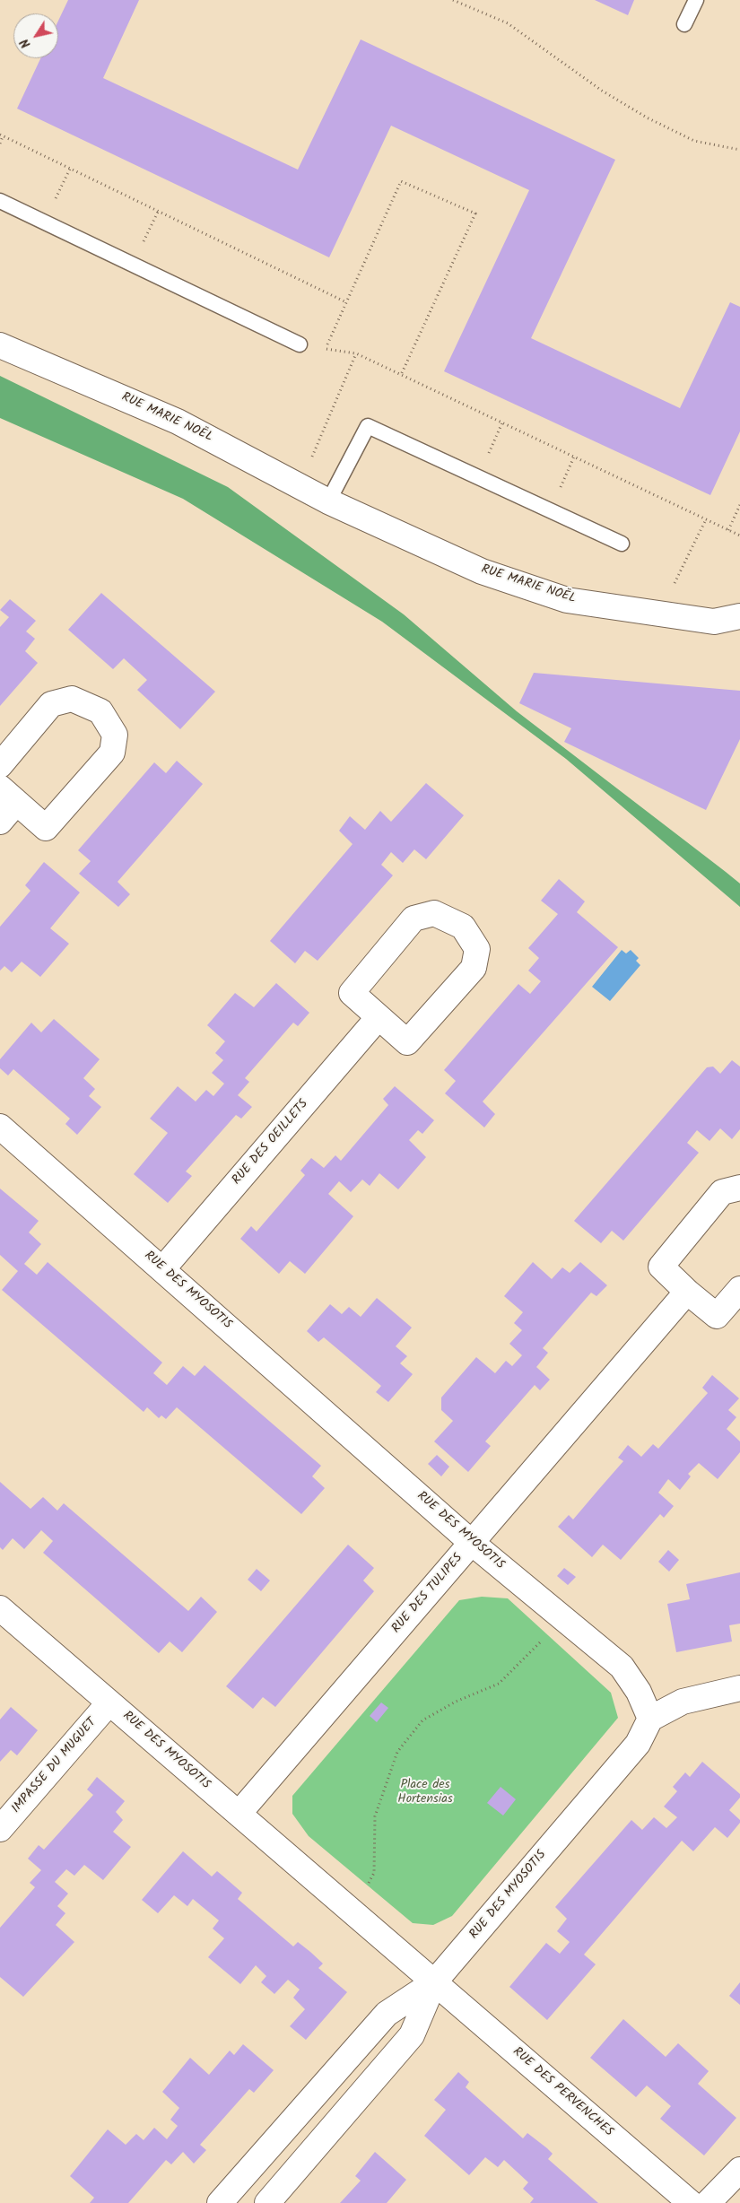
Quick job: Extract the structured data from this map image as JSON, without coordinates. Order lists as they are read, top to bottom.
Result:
{
  "streets": {
    "street": [
      "RUE MARIE NOËL",
      "RUE DES OEILLETS",
      "RUE DES MYOSOTIS",
      "RUE DES TULIPES",
      "IMPASSE DU MUGUET",
      "RUE DES PERVENCHES"
    ]
  },
  "crossings": [
    ["RUE DES OEILLETS", "RUE DES MYOSOTIS"],
    ["RUE DES MYOSOTIS", "RUE DES TULIPES"],
    ["RUE DES MYOSOTIS", "IMPASSE DU MUGUET"],
    ["RUE DES MYOSOTIS", "RUE DES PERVENCHES"]
  ],
  "parks": ["Place des Hortensias"],
  "north": "bottom left"
}
